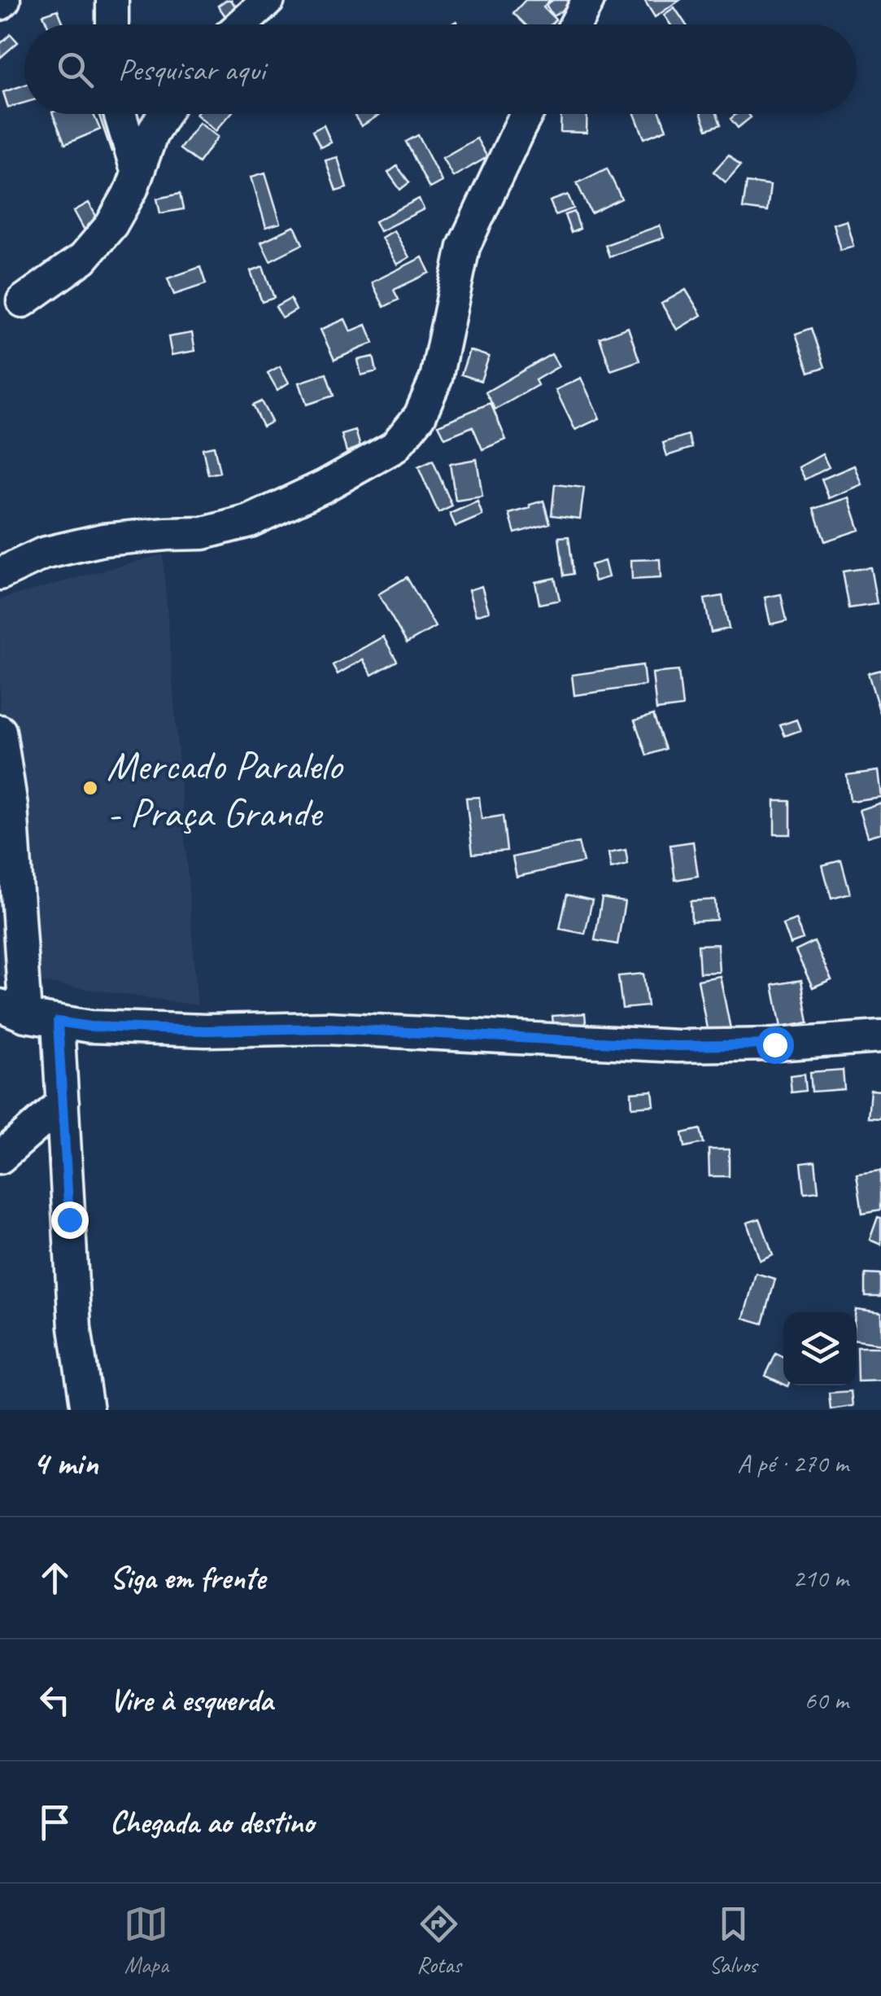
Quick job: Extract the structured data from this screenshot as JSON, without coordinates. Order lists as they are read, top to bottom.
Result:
{
  "places": ["Mercado Paralelo - Praça Grande"],
  "page": {
    "search": "Pesquisar aqui",
    "heading": ["4 min", "A pé · 270 m"],
    "list": [
      ["Siga em frente", "210 m"],
      ["Vire à esquerda", "60 m"],
      "Chegada ao destino"
    ],
    "nav": ["Mapa", "Rotas", "Salvos"]
  }
}
